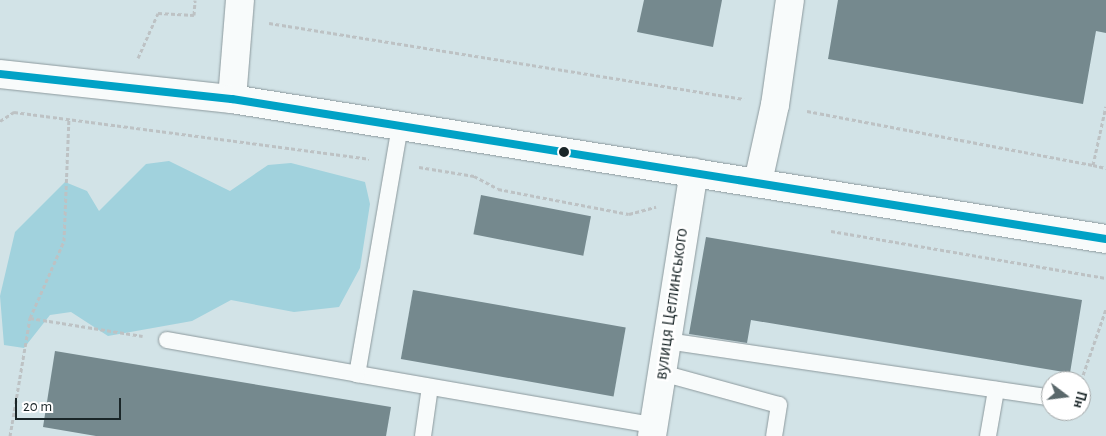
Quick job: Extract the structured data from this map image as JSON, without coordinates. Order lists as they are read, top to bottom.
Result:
{
  "streets": {
    "main road": ["вулиця Цеглинського"]
  },
  "scale_bar": "20 m",
  "north": "right"
}
